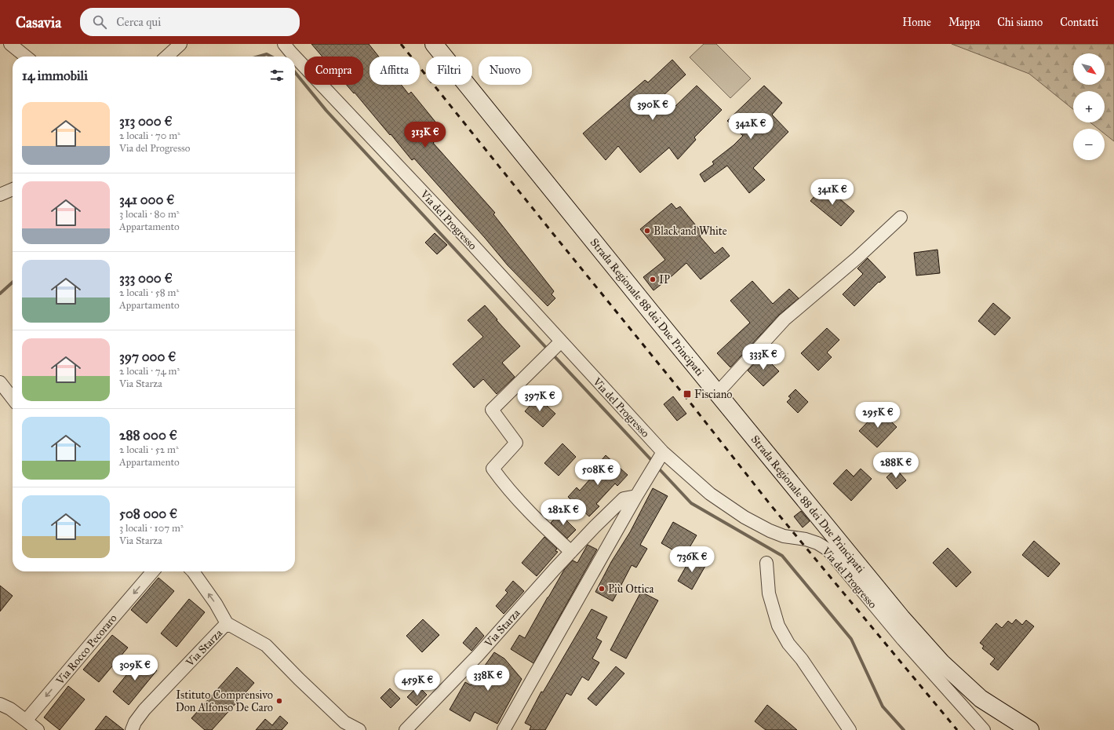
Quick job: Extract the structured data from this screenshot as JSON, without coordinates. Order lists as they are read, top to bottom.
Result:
{
  "streets": {
    "main road": ["Strada Regionale 88 dei Due Principati"],
    "street": ["Via del Progresso", "Via Starza", "Via Rocco Pecoraro"]
  },
  "one_way": ["Via Rocco Pecoraro"],
  "places": {
    "other": [
      "Black and White",
      "IP",
      "Più Ottica",
      "Istituto Comprensivo Don Alfonso De Caro"
    ],
    "transit": ["Fisciano"]
  },
  "north": "bottom right",
  "page": {
    "header": "Casavia",
    "search": "Cerca qui",
    "nav": [
      "Home",
      "Mappa",
      "Chi siamo",
      "Contatti"
    ],
    "map_buttons": ["+", "−"],
    "chip": [
      "Compra",
      "Affitta",
      "Filtri",
      "Nuovo"
    ],
    "heading": "14 immobili",
    "price": [
      "390K €",
      "342K €",
      "313K €",
      "341K €",
      "333K €",
      "397K €",
      "295K €",
      "288K €",
      "508K €",
      "282K €",
      "736K €",
      "309K €",
      "338K €",
      "459K €"
    ],
    "list": [
      {
        "name": "313 000 €",
        "note": "2 locali · 70 m² · Via del Progresso"
      },
      {
        "name": "341 000 €",
        "note": "3 locali · 80 m² · Appartamento"
      },
      {
        "name": "333 000 €",
        "note": "2 locali · 58 m² · Appartamento"
      },
      {
        "name": "397 000 €",
        "note": "2 locali · 74 m² · Via Starza"
      },
      {
        "name": "288 000 €",
        "note": "2 locali · 52 m² · Appartamento"
      },
      {
        "name": "508 000 €",
        "note": "3 locali · 107 m² · Via Starza"
      }
    ]
  }
}
